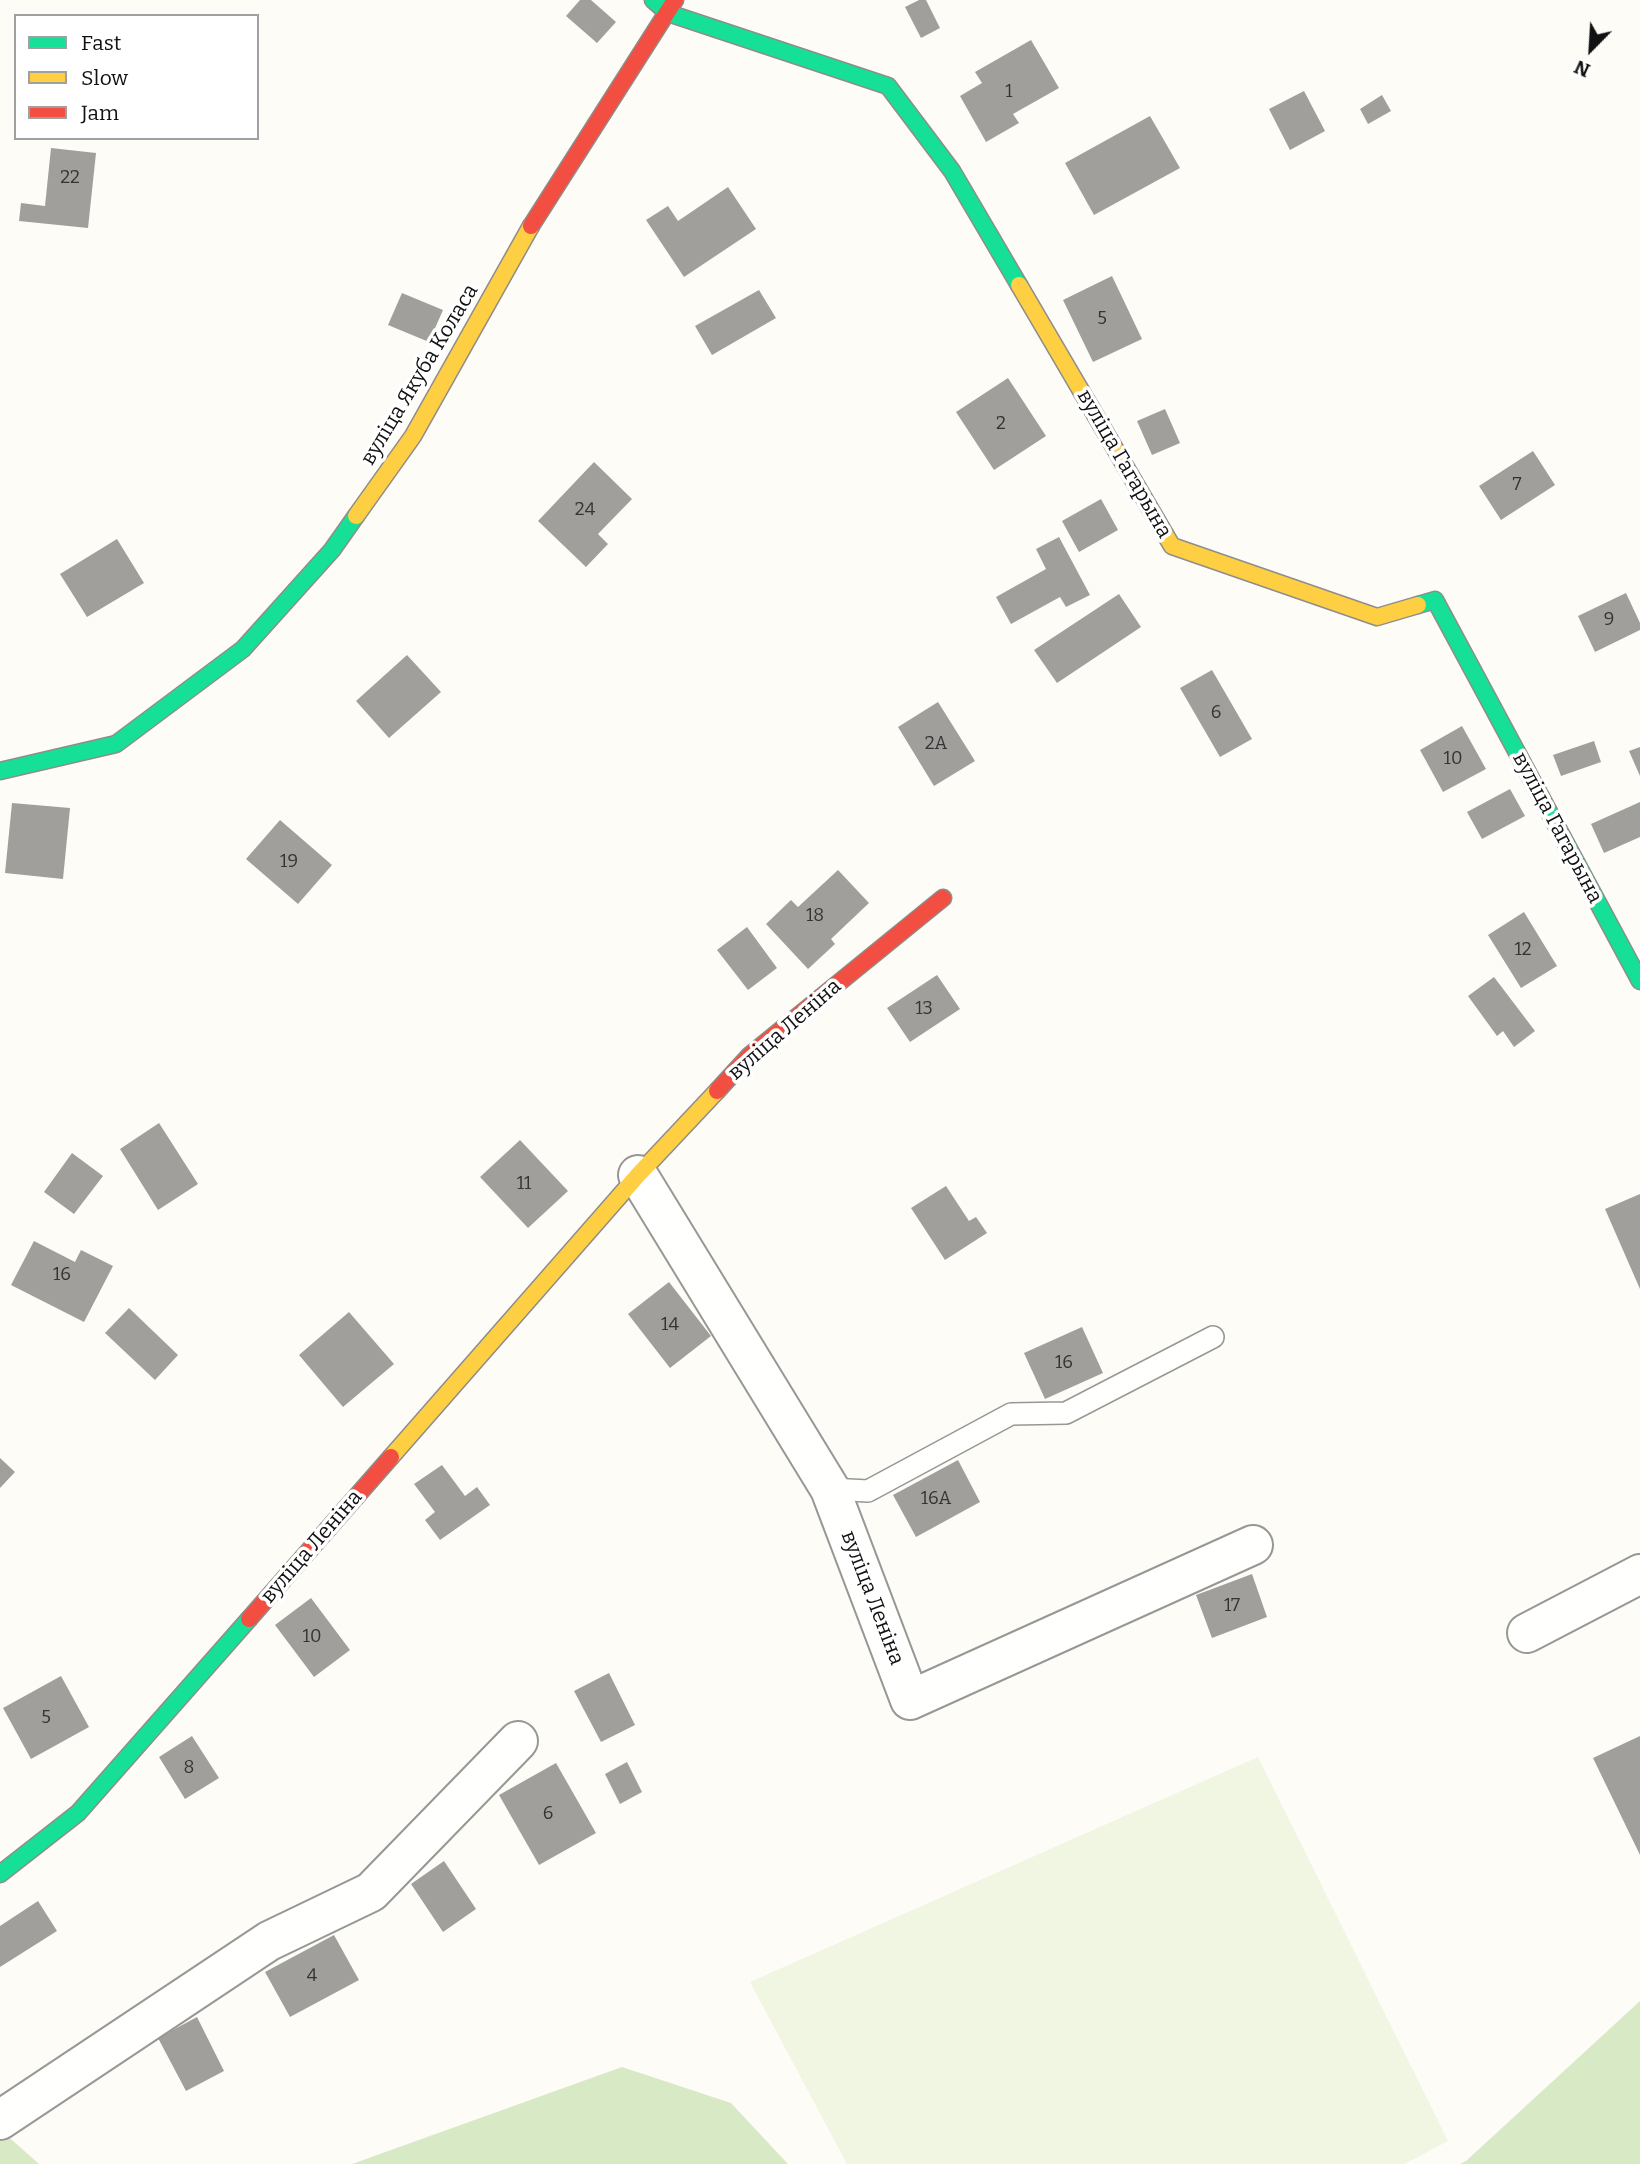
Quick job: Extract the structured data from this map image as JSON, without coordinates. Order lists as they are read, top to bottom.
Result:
{
  "streets": {
    "street": ["вуліца Якуба Коласа", "вуліца Гагарына", "вуліца Леніна"]
  },
  "crossings": [
    ["вуліца Якуба Коласа", "вуліца Гагарына"]
  ],
  "house_numbers": [
    "1",
    "22",
    "5",
    "2",
    "7",
    "24",
    "9",
    "6",
    "2А",
    "10",
    "19",
    "18",
    "12",
    "13",
    "11",
    "16",
    "14",
    "16",
    "16А",
    "17",
    "10",
    "5",
    "8",
    "6",
    "4"
  ],
  "legend": ["Fast", "Slow", "Jam"],
  "north": "bottom left"
}
